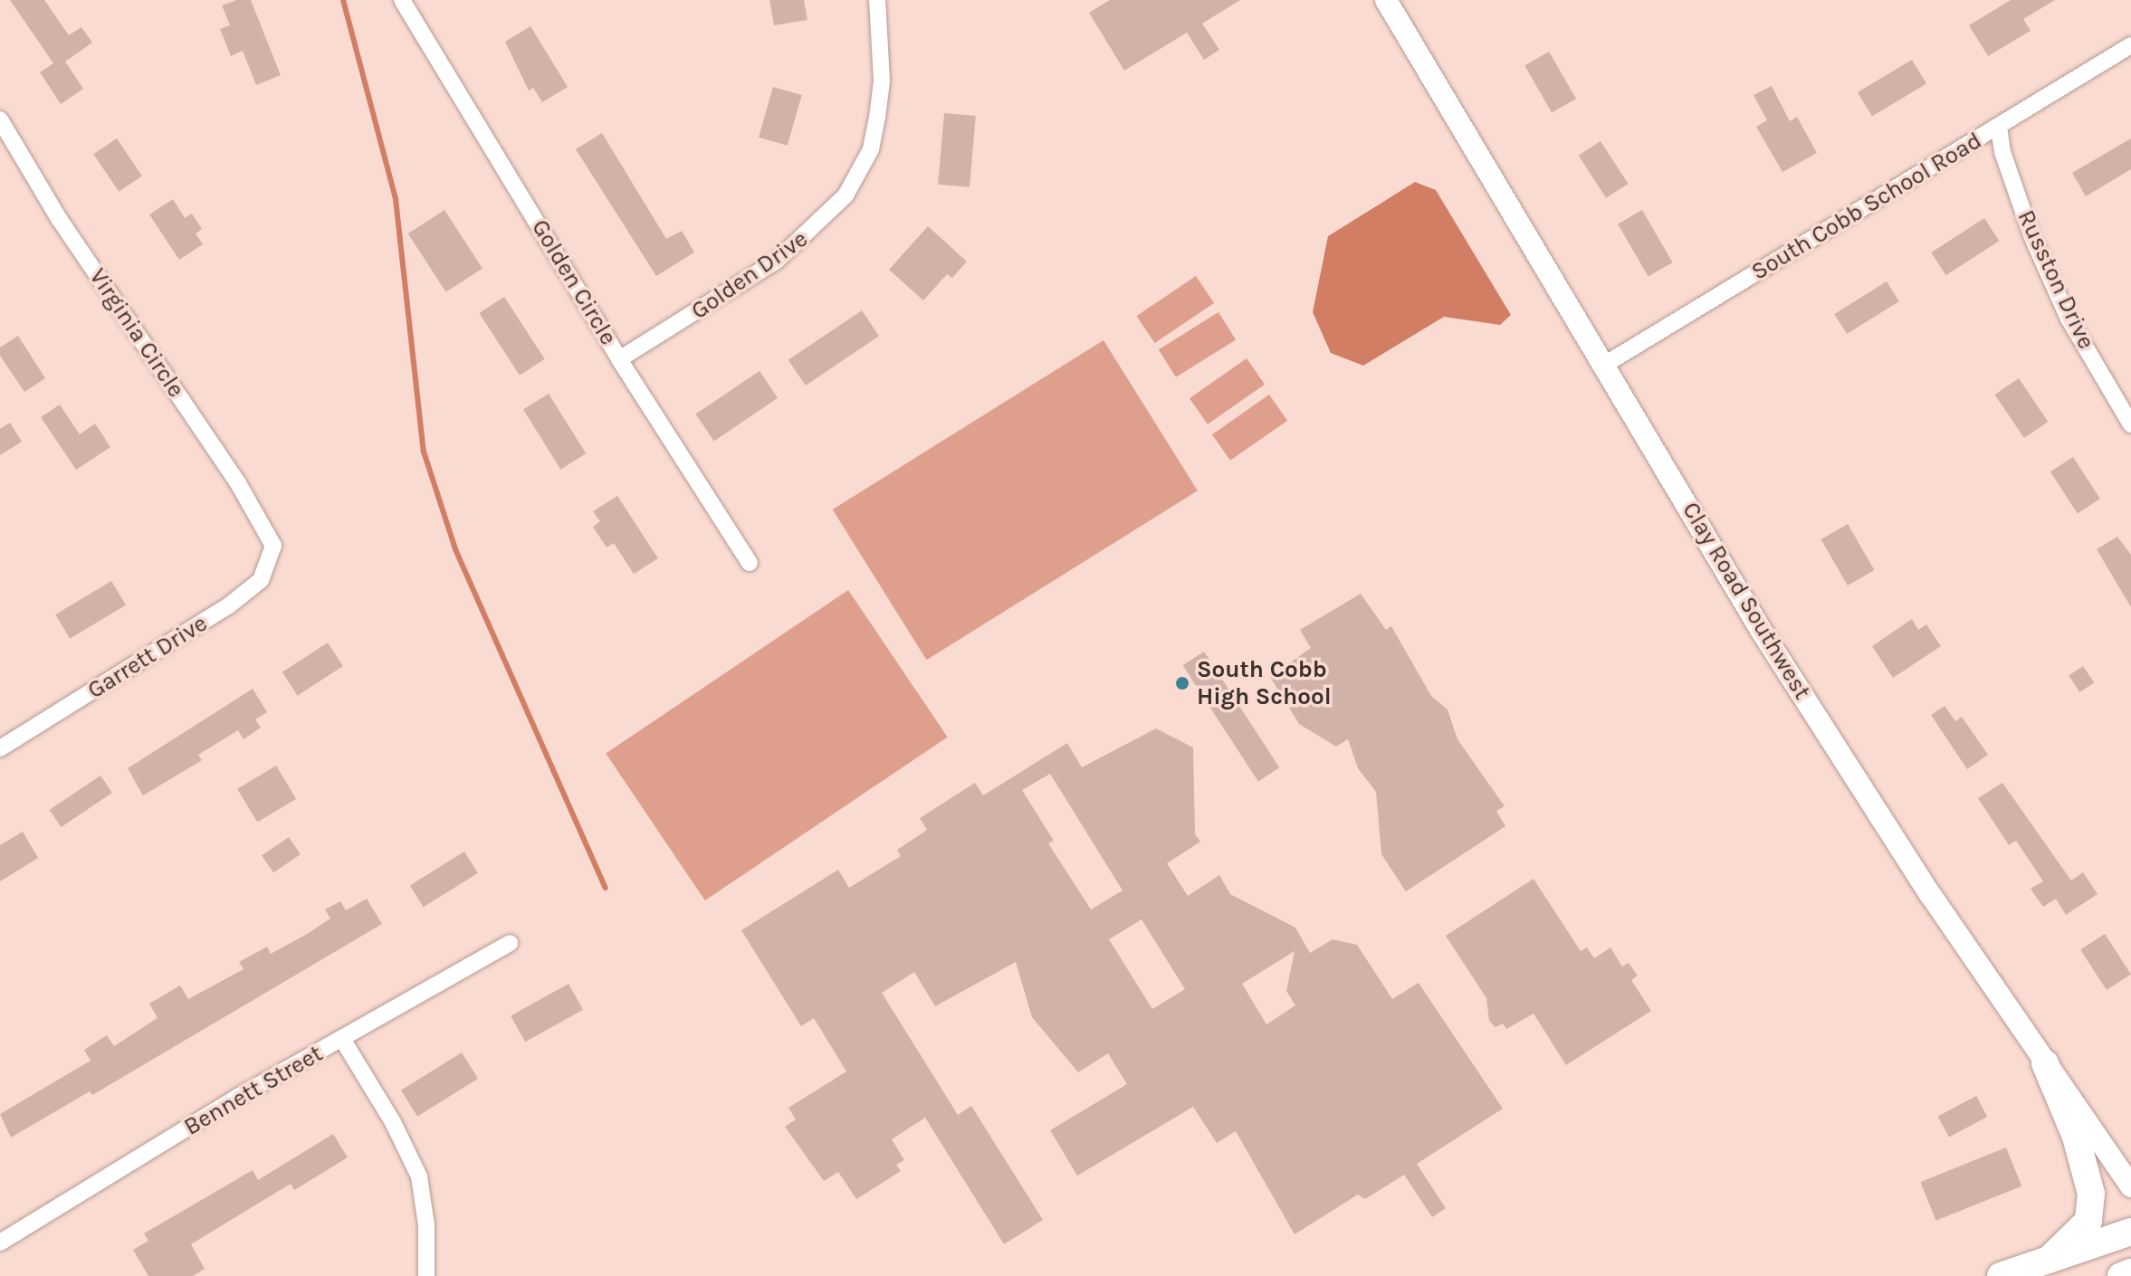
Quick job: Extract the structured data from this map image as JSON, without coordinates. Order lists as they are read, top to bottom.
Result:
{
  "streets": {
    "street": [
      "South Cobb School Road",
      "Golden Drive",
      "Russton Drive",
      "Golden Circle",
      "Virginia Circle",
      "Clay Road Southwest",
      "Garrett Drive",
      "Bennett Street"
    ]
  },
  "crossings": [
    ["South Cobb School Road", "Russton Drive"],
    ["South Cobb School Road", "Clay Road Southwest"],
    ["Golden Drive", "Golden Circle"],
    ["Virginia Circle", "Garrett Drive"]
  ],
  "places": ["South Cobb High School"]
}
